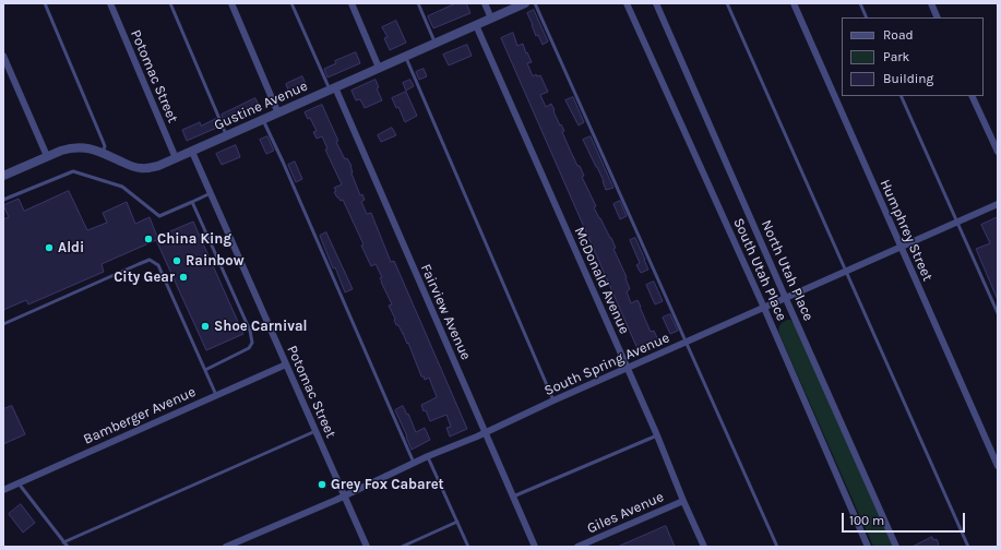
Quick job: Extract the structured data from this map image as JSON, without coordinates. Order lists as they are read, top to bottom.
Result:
{
  "streets": {
    "street": [
      "Potomac Street",
      "Gustine Avenue",
      "Humphrey Street",
      "South Utah Place",
      "North Utah Place",
      "McDonald Avenue",
      "Fairview Avenue",
      "South Spring Avenue",
      "Bamberger Avenue",
      "Giles Avenue"
    ]
  },
  "crossings": [
    ["Potomac Street", "Gustine Avenue"],
    ["Potomac Street", "South Spring Avenue"],
    ["Potomac Street", "Bamberger Avenue"],
    ["Gustine Avenue", "McDonald Avenue"],
    ["Gustine Avenue", "Fairview Avenue"],
    ["Humphrey Street", "South Spring Avenue"],
    ["South Utah Place", "South Spring Avenue"],
    ["North Utah Place", "South Spring Avenue"],
    ["McDonald Avenue", "South Spring Avenue"],
    ["McDonald Avenue", "Giles Avenue"],
    ["Fairview Avenue", "South Spring Avenue"]
  ],
  "places": [
    "China King",
    "Aldi",
    "Rainbow",
    "City Gear",
    "Shoe Carnival",
    "Grey Fox Cabaret"
  ],
  "legend": ["Road", "Park", "Building"],
  "scale_bar": "100 m"
}
